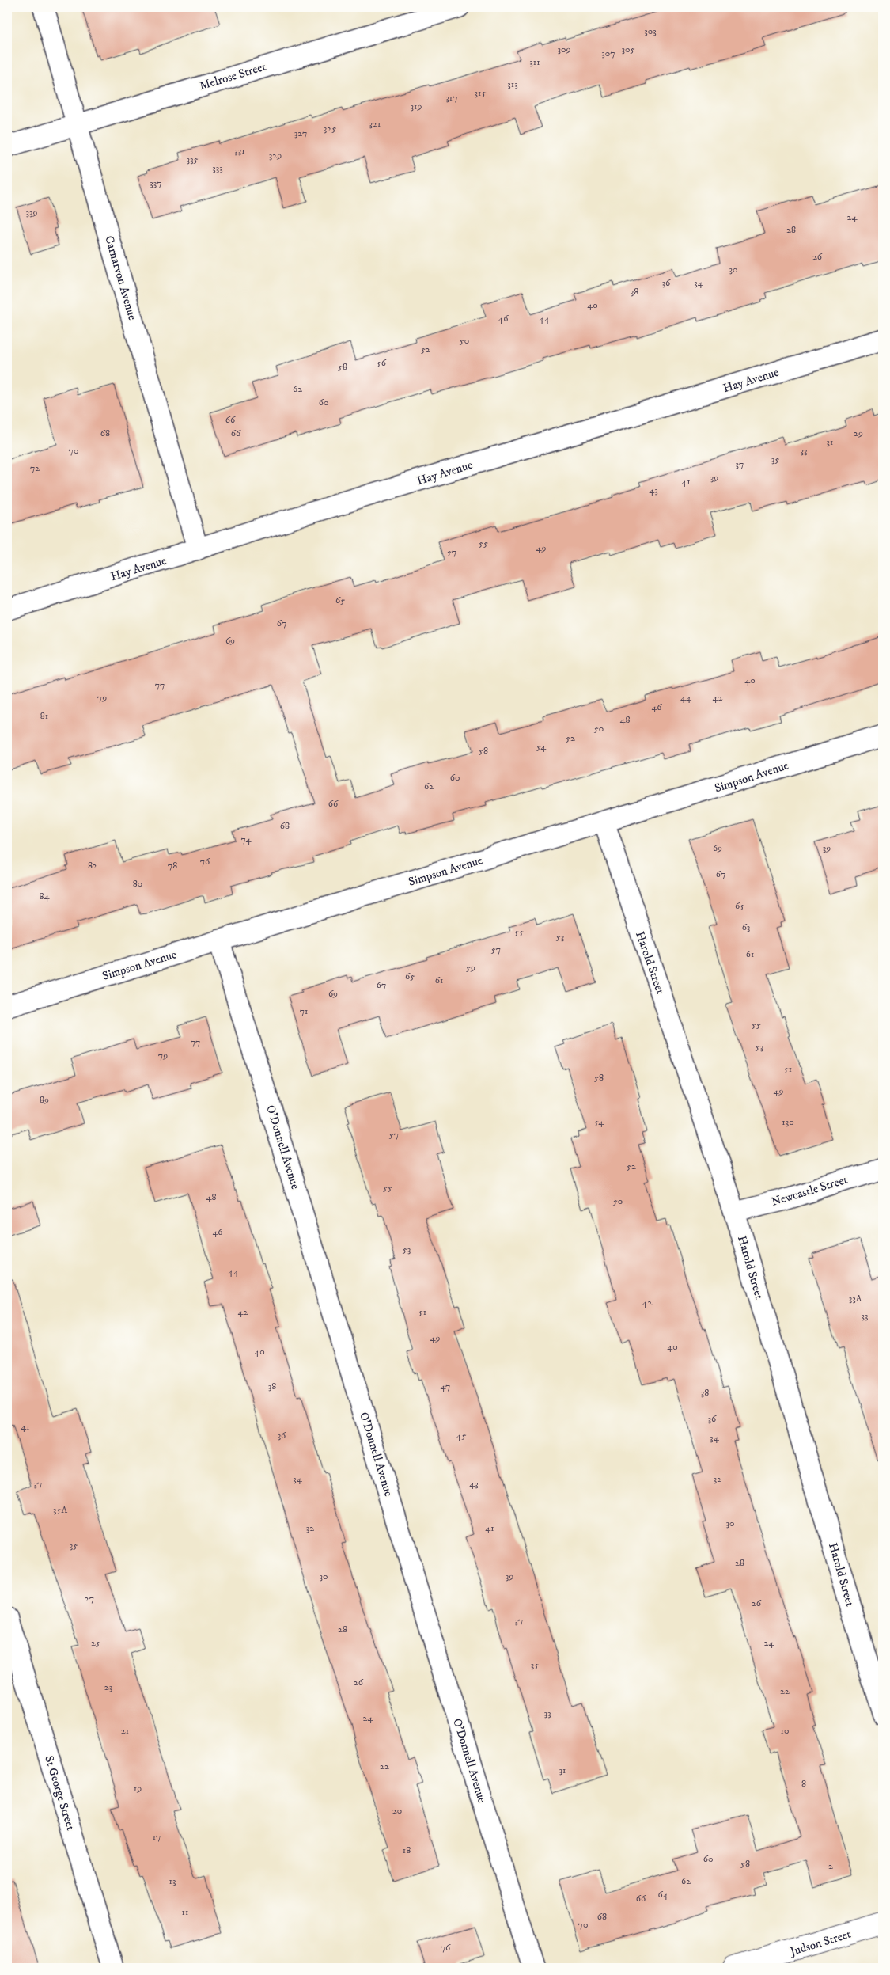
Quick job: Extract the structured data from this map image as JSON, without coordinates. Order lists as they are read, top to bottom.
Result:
{
  "streets": {
    "street": [
      "Melrose Street",
      "Carnarvon Avenue",
      "Hay Avenue",
      "Simpson Avenue",
      "Harold Street",
      "O'Donnell Avenue",
      "Newcastle Street",
      "St George Street",
      "Judson Street"
    ]
  },
  "crossings": [
    ["Melrose Street", "Carnarvon Avenue"],
    ["Carnarvon Avenue", "Hay Avenue"],
    ["Simpson Avenue", "Harold Street"],
    ["Simpson Avenue", "O'Donnell Avenue"],
    ["Harold Street", "Newcastle Street"]
  ],
  "house_numbers": [
    "303",
    "309",
    "305",
    "307",
    "311",
    "313",
    "315",
    "317",
    "319",
    "321",
    "325",
    "327",
    "331",
    "329",
    "335",
    "333",
    "337",
    "339",
    "24",
    "28",
    "26",
    "30",
    "36",
    "34",
    "38",
    "40",
    "46",
    "44",
    "50",
    "52",
    "56",
    "58",
    "62",
    "60",
    "66",
    "68",
    "66",
    "29",
    "31",
    "70",
    "33",
    "35",
    "37",
    "72",
    "39",
    "41",
    "43",
    "55",
    "49",
    "57",
    "65",
    "67",
    "69",
    "40",
    "77",
    "79",
    "44",
    "42",
    "46",
    "81",
    "48",
    "50",
    "52",
    "54",
    "58",
    "60",
    "62",
    "66",
    "68",
    "74",
    "69",
    "39",
    "76",
    "82",
    "78",
    "67",
    "80",
    "84",
    "65",
    "63",
    "55",
    "53",
    "57",
    "61",
    "59",
    "65",
    "61",
    "67",
    "69",
    "71",
    "55",
    "77",
    "53",
    "79",
    "51",
    "58",
    "49",
    "89",
    "54",
    "130",
    "57",
    "52",
    "55",
    "48",
    "50",
    "46",
    "53",
    "44",
    "33A",
    "42",
    "42",
    "51",
    "33",
    "49",
    "40",
    "40",
    "38",
    "47",
    "38",
    "36",
    "41",
    "36",
    "45",
    "34",
    "34",
    "32",
    "37",
    "43",
    "35A",
    "30",
    "32",
    "41",
    "35",
    "28",
    "30",
    "39",
    "27",
    "26",
    "37",
    "28",
    "25",
    "24",
    "35",
    "26",
    "23",
    "22",
    "33",
    "24",
    "21",
    "10",
    "22",
    "31",
    "8",
    "19",
    "20",
    "17",
    "18",
    "60",
    "58",
    "2",
    "13",
    "62",
    "64",
    "66",
    "11",
    "68",
    "70",
    "76"
  ]
}
